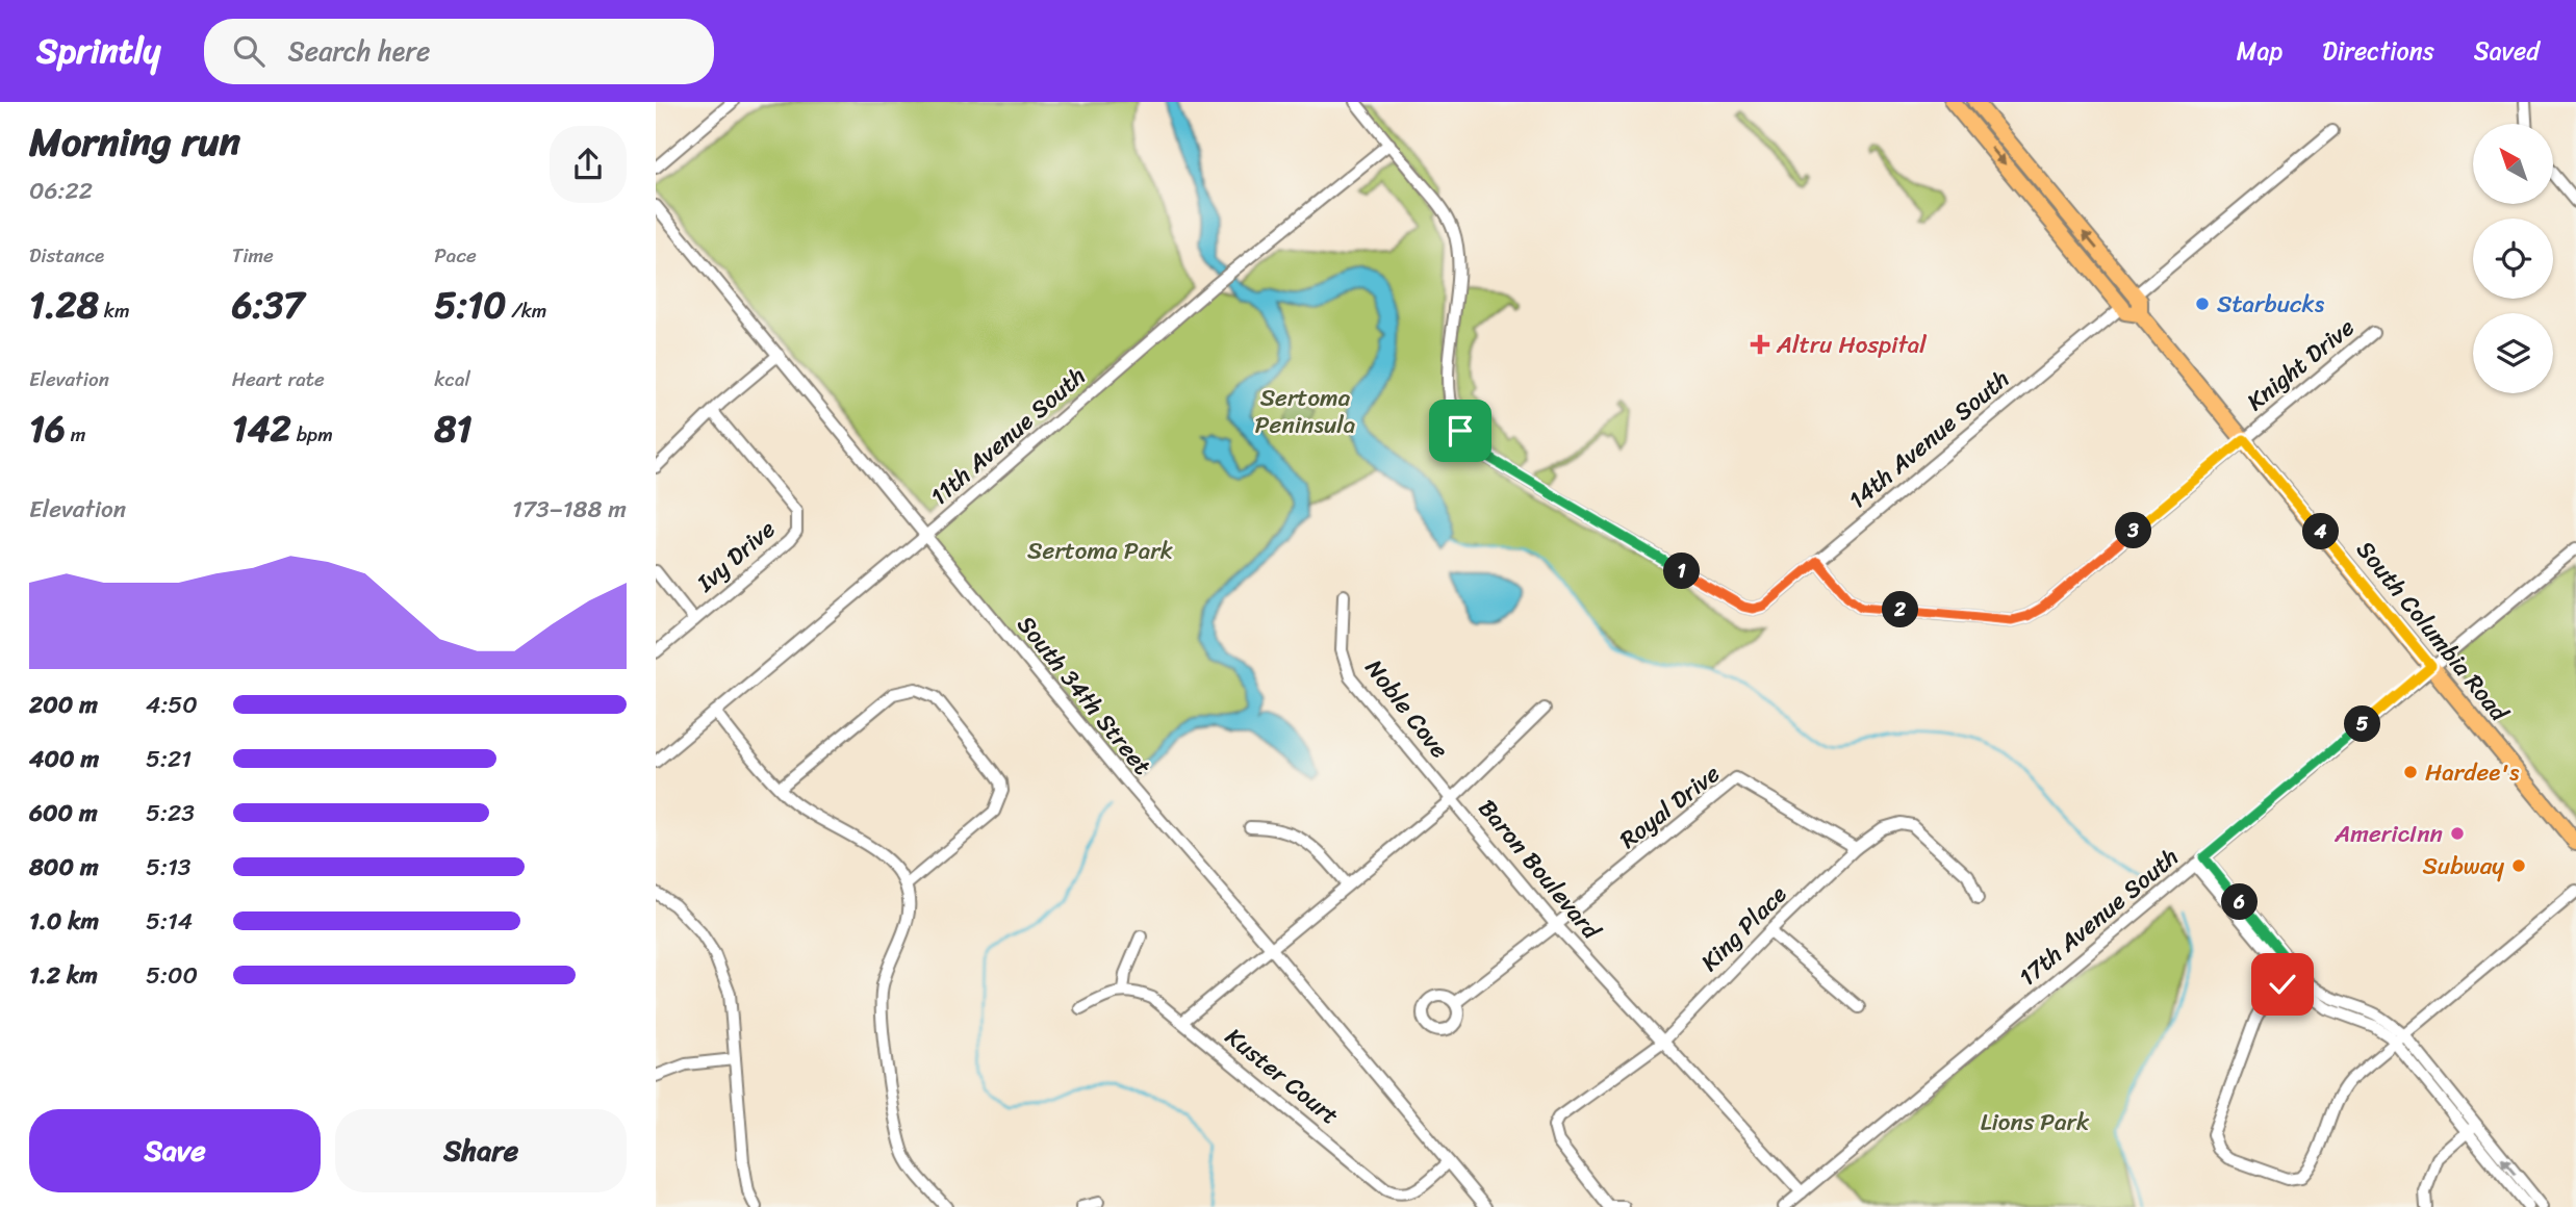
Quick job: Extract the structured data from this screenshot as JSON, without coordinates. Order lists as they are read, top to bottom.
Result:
{
  "streets": {
    "main road": ["South Columbia Road"],
    "street": [
      "Knight Drive",
      "11th Avenue South",
      "14th Avenue South",
      "Ivy Drive",
      "South 34th Street",
      "Noble Cove",
      "Royal Drive",
      "Baron Boulevard",
      "17th Avenue South",
      "King Place",
      "Kuster Court"
    ]
  },
  "crossings": [
    ["Knight Drive", "14th Avenue South"],
    ["Knight Drive", "South Columbia Road"],
    ["11th Avenue South", "14th Avenue South"],
    ["11th Avenue South", "South 34th Street"],
    ["14th Avenue South", "South Columbia Road"],
    ["South Columbia Road", "17th Avenue South"],
    ["South 34th Street", "Baron Boulevard"],
    ["South 34th Street", "Kuster Court"],
    ["Noble Cove", "Baron Boulevard"],
    ["Royal Drive", "Baron Boulevard"],
    ["Royal Drive", "King Place"],
    ["Baron Boulevard", "17th Avenue South"],
    ["Baron Boulevard", "King Place"],
    ["Baron Boulevard", "Kuster Court"]
  ],
  "parks": ["Sertoma Peninsula", "Sertoma Park", "Lions Park"],
  "places": {
    "other": [
      "Starbucks",
      "Hardee's",
      "AmericInn",
      "Subway"
    ],
    "health": ["Altru Hospital"]
  },
  "north": "top left",
  "page": {
    "header": "Sprintly",
    "search": "Search here",
    "nav": ["Map", "Directions", "Saved"],
    "heading": ["Morning run", "06:22"],
    "stats": [
      ["Distance", "1.28 km"],
      ["Time", "6:37"],
      ["Pace", "5:10 /km"],
      ["Elevation", "16 m"],
      ["Heart rate", "142 bpm"],
      ["kcal", "81"]
    ],
    "chart": ["Elevation", "173–188 m"],
    "pins": [
      "3",
      "4",
      "1",
      "2",
      "5",
      "6"
    ],
    "list": [
      {
        "name": "200 m",
        "note": "4:50"
      },
      {
        "name": "400 m",
        "note": "5:21"
      },
      {
        "name": "600 m",
        "note": "5:23"
      },
      {
        "name": "800 m",
        "note": "5:13"
      },
      {
        "name": "1.0 km",
        "note": "5:14"
      },
      {
        "name": "1.2 km",
        "note": "5:00"
      }
    ],
    "buttons": ["Save", "Share"]
  }
}
